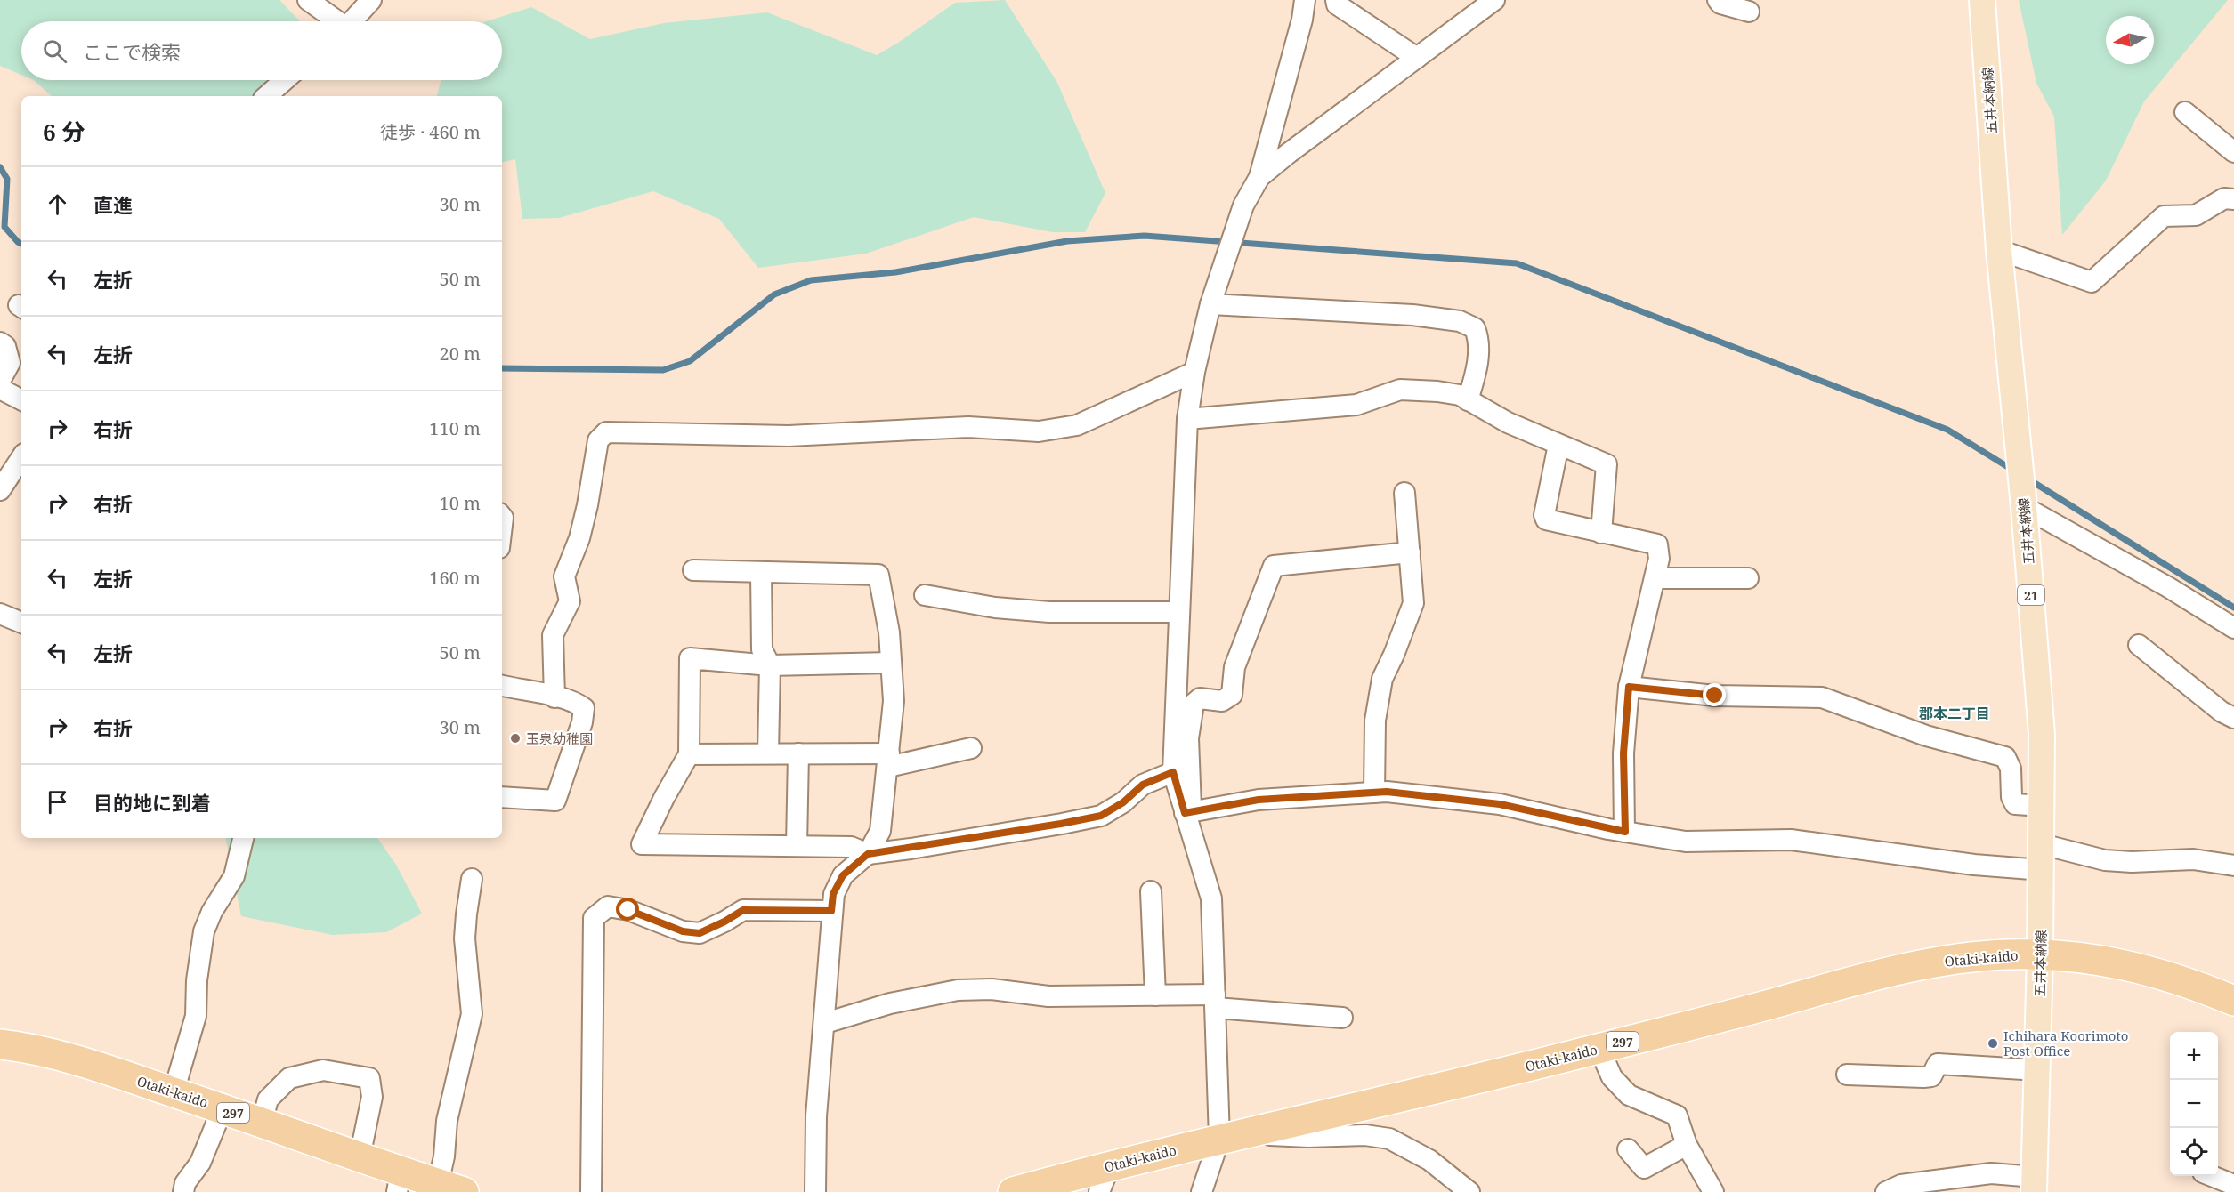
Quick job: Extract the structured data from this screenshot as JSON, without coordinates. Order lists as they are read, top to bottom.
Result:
{
  "streets": {
    "highway": ["Otaki-kaido", "297"],
    "main road": ["五井本納線", "21"]
  },
  "crossings": [
    ["五井本納線", "Otaki-kaido"]
  ],
  "districts": ["郡本二丁目"],
  "places": ["玉泉幼稚園", "Ichihara Koorimoto Post Office"],
  "north": "left",
  "page": {
    "search": "ここで検索",
    "heading": ["6 分", "徒歩 · 460 m"],
    "list": [
      ["直進", "30 m"],
      ["左折", "50 m"],
      ["左折", "20 m"],
      ["右折", "110 m"],
      ["右折", "10 m"],
      ["左折", "160 m"],
      ["左折", "50 m"],
      ["右折", "30 m"],
      "目的地に到着"
    ],
    "map_buttons": ["+", "−"]
  }
}
